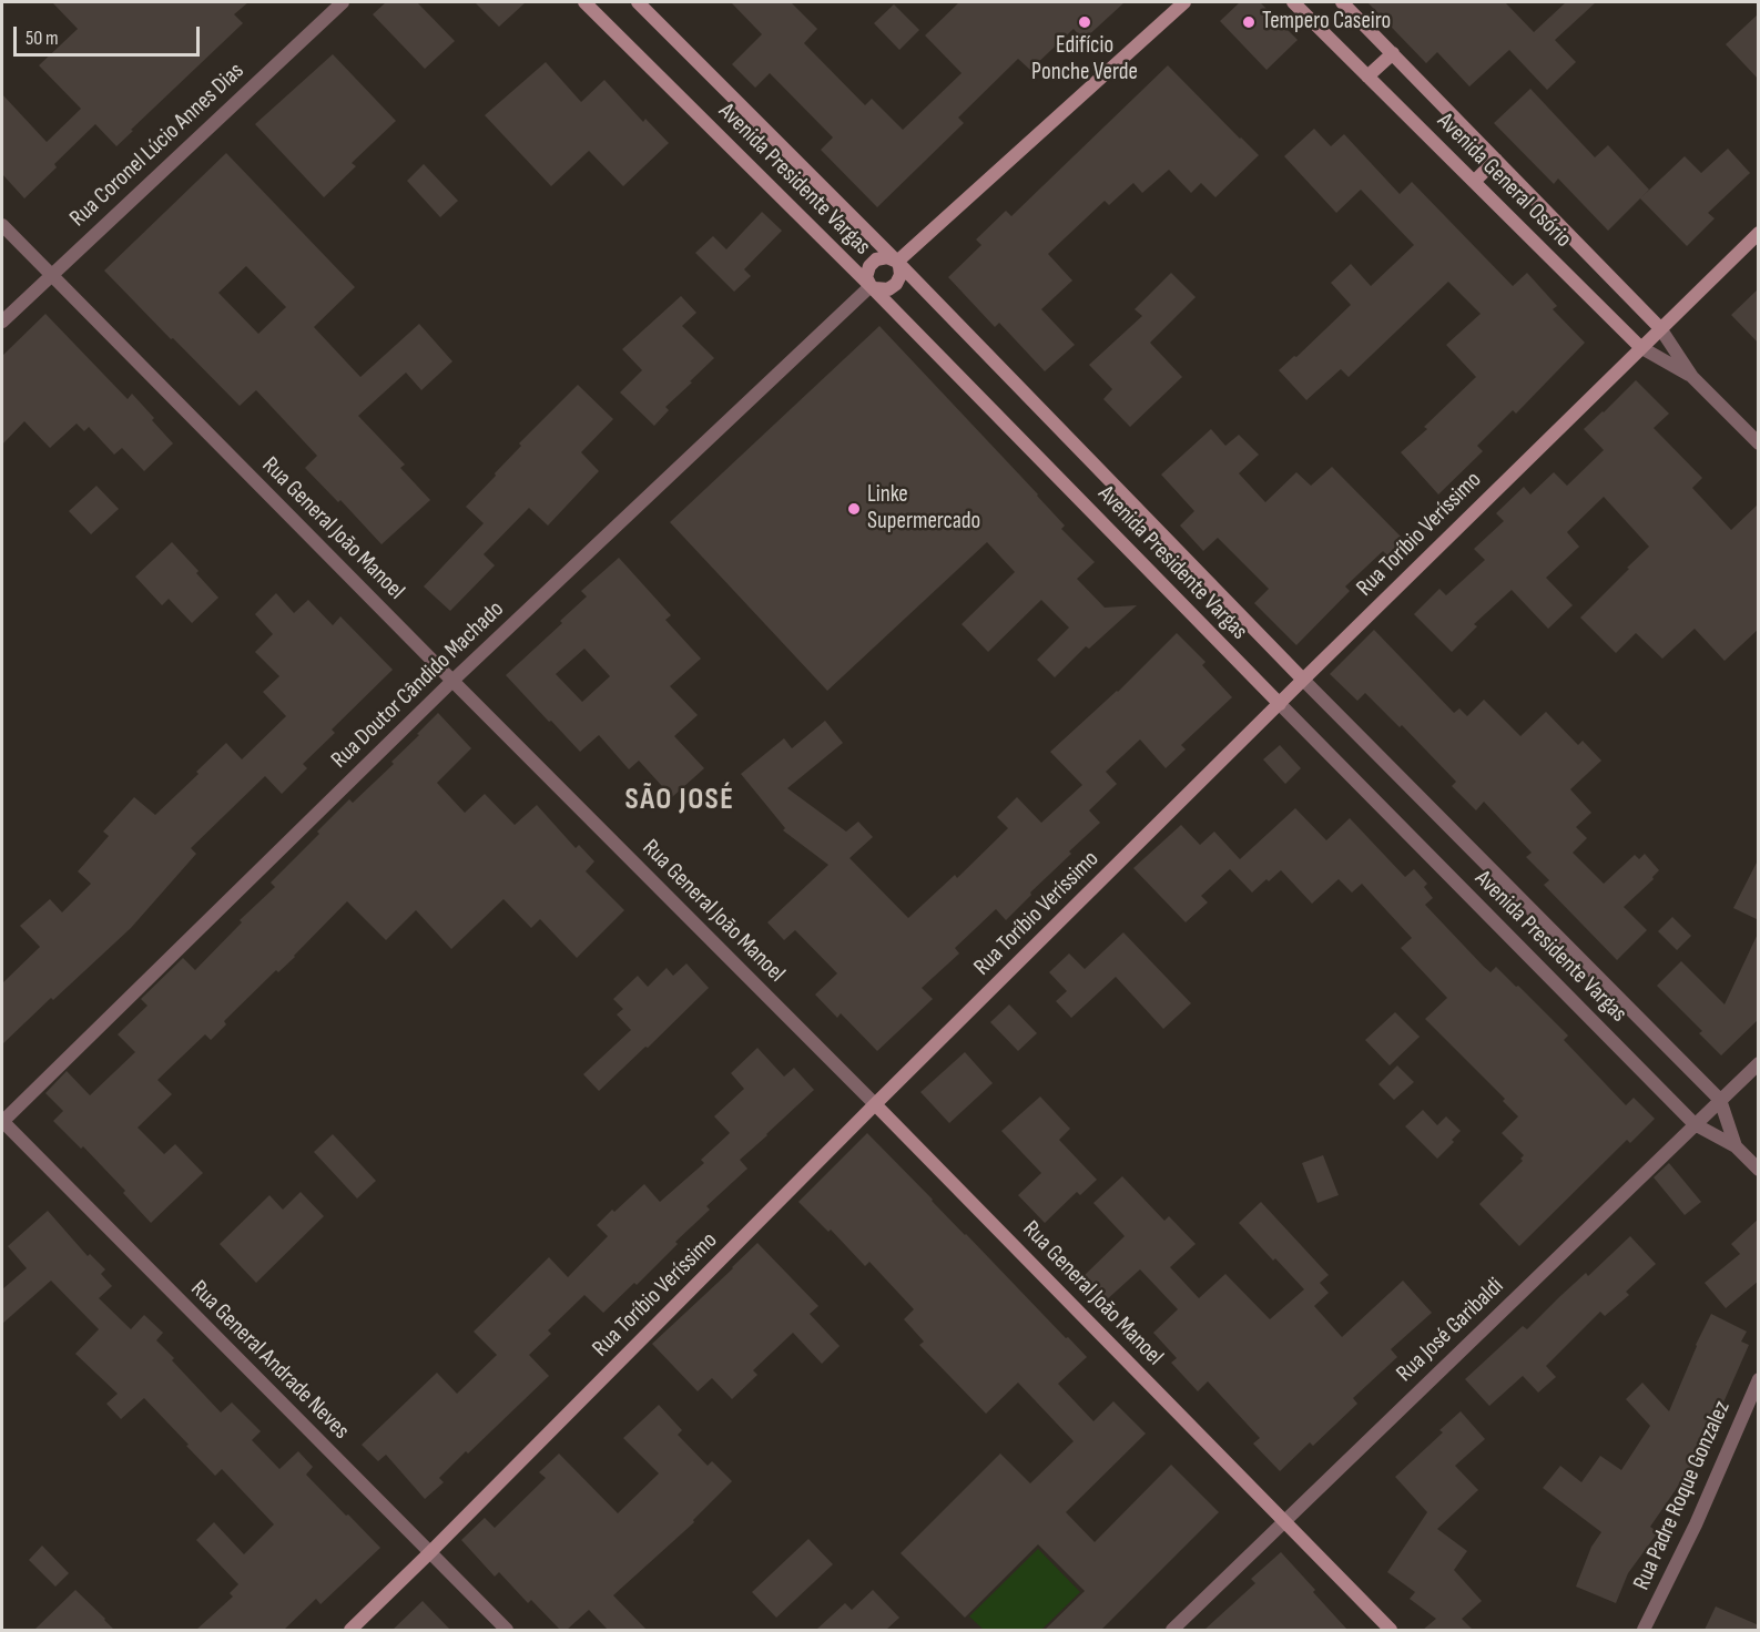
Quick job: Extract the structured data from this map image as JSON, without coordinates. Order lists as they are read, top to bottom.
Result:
{
  "streets": {
    "street": [
      "Rua Coronel Lúcio Annes Dias",
      "Avenida Presidente Vargas",
      "Avenida General Osório",
      "Rua General João Manoel",
      "Rua Toríbio Veríssimo",
      "Rua Doutor Cândido Machado",
      "Rua José Garibaldi",
      "Rua General Andrade Neves",
      "Rua Padre Roque Gonzalez"
    ]
  },
  "crossings": [
    ["Rua Coronel Lúcio Annes Dias", "Rua General João Manoel"],
    ["Avenida Presidente Vargas", "Rua Toríbio Veríssimo"],
    ["Avenida Presidente Vargas", "Rua Doutor Cândido Machado"],
    ["Avenida Presidente Vargas", "Rua José Garibaldi"],
    ["Avenida General Osório", "Rua Toríbio Veríssimo"],
    ["Rua General João Manoel", "Rua Toríbio Veríssimo"],
    ["Rua General João Manoel", "Rua Doutor Cândido Machado"],
    ["Rua General João Manoel", "Rua José Garibaldi"],
    ["Rua Toríbio Veríssimo", "Rua General Andrade Neves"],
    ["Rua Doutor Cândido Machado", "Rua General Andrade Neves"]
  ],
  "districts": ["SÃO JOSÉ"],
  "places": ["Edifício Ponche Verde", "Tempero Caseiro", "Linke Supermercado"],
  "scale_bar": "50 m"
}
